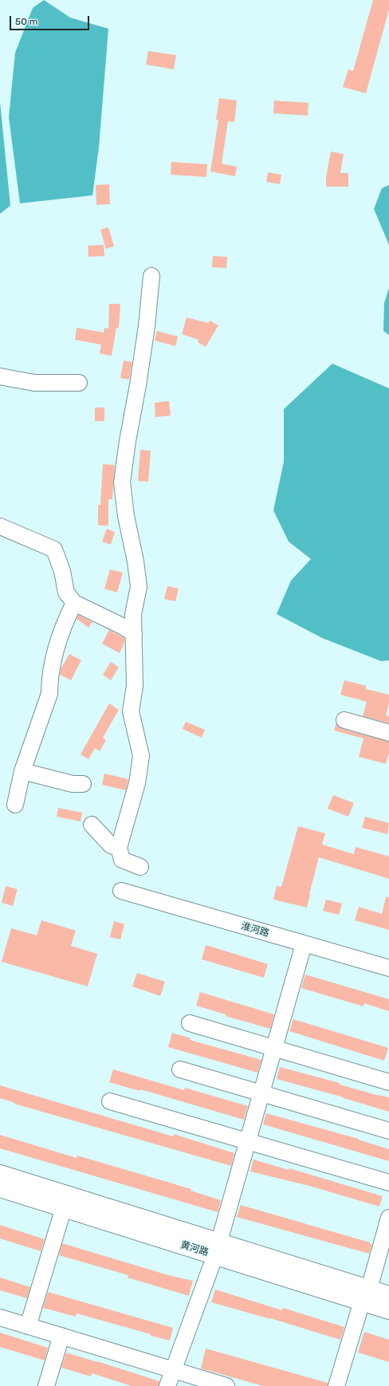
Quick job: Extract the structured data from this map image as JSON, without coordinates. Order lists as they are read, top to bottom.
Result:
{
  "streets": {
    "main road": ["黄河路"],
    "street": ["淮河路"]
  },
  "scale_bar": "50 m"
}
